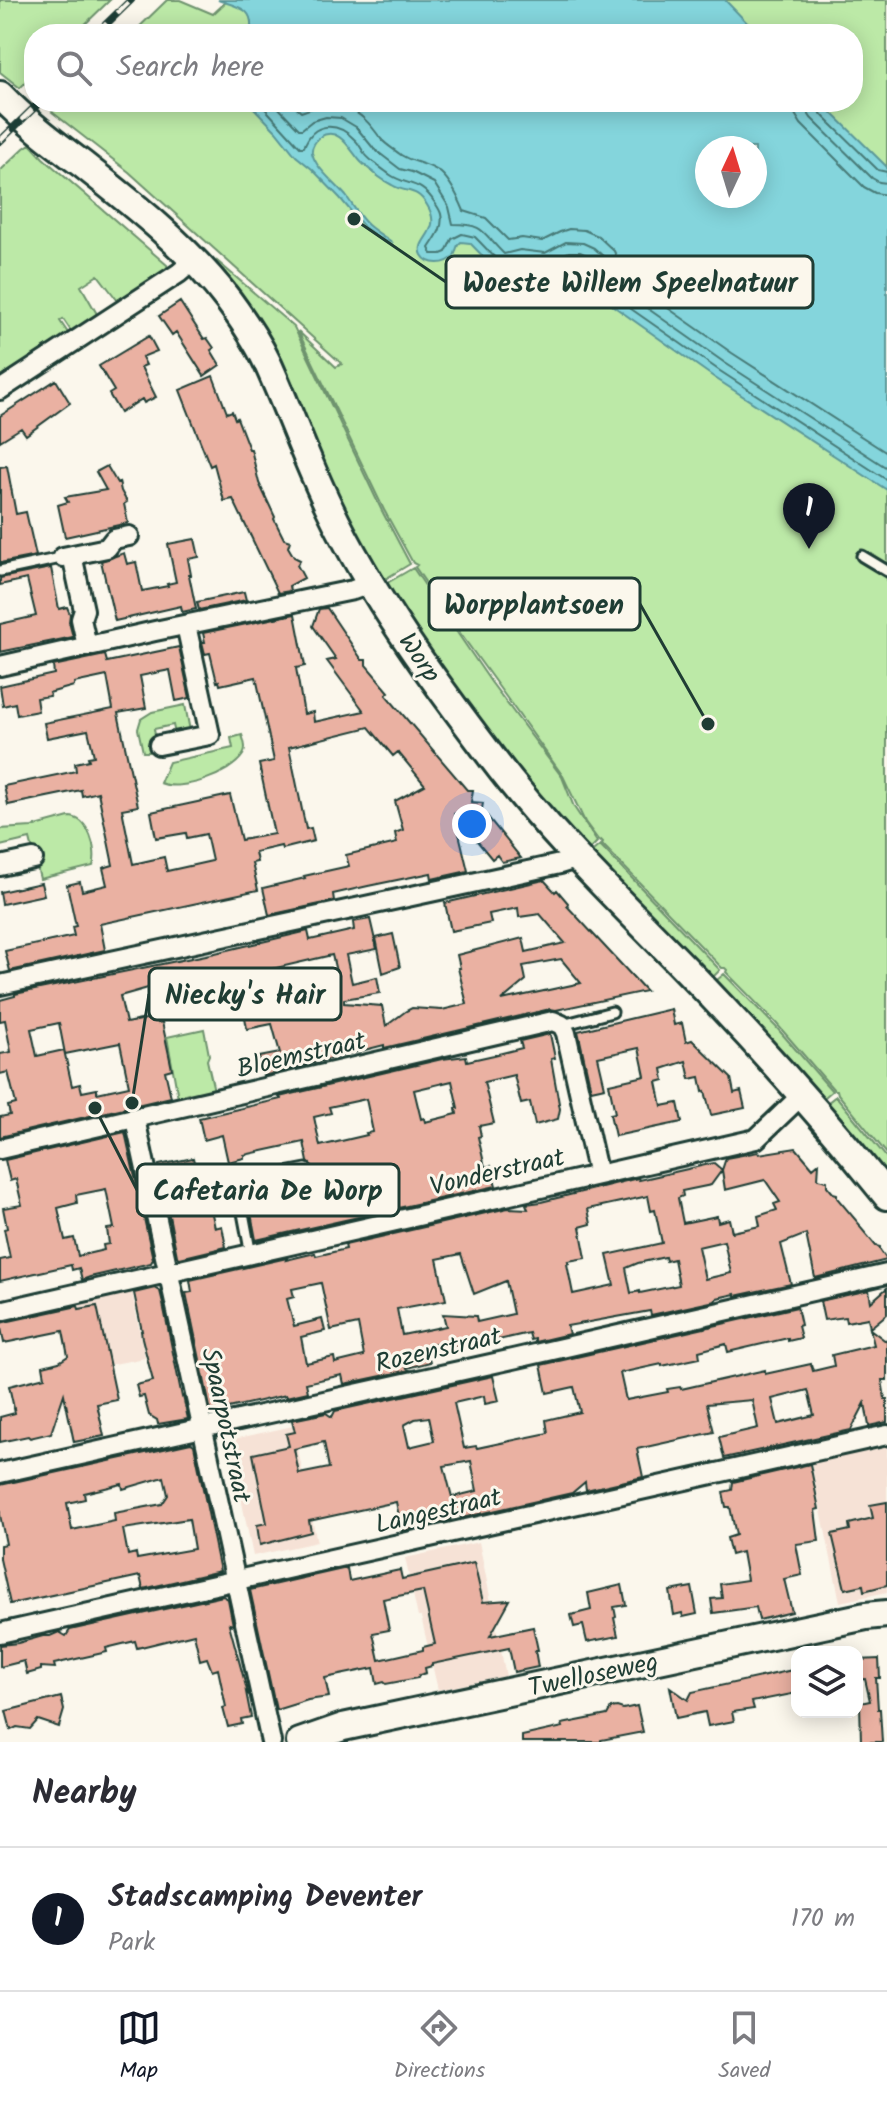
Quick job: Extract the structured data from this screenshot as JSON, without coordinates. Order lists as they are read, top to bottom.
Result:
{
  "streets": {
    "street": [
      "Worp",
      "Bloemstraat",
      "Vonderstraat",
      "Rozenstraat",
      "Spaarpotstraat",
      "Langestraat",
      "Twelloseweg"
    ]
  },
  "crossings": [
    ["Worp", "Vonderstraat"],
    ["Bloemstraat", "Spaarpotstraat"],
    ["Vonderstraat", "Spaarpotstraat"],
    ["Rozenstraat", "Spaarpotstraat"],
    ["Spaarpotstraat", "Langestraat"]
  ],
  "places": [
    "Woeste Willem Speelnatuur",
    "Worpplantsoen",
    "Niecky's Hair",
    "Cafetaria De Worp"
  ],
  "north": "top",
  "page": {
    "search": "Search here",
    "pins": "1",
    "heading": "Nearby",
    "list": [
      {
        "mark": "1",
        "name": "Stadscamping Deventer",
        "note": "Park",
        "value": "170 m"
      }
    ],
    "nav": ["Map", "Directions", "Saved"]
  }
}
